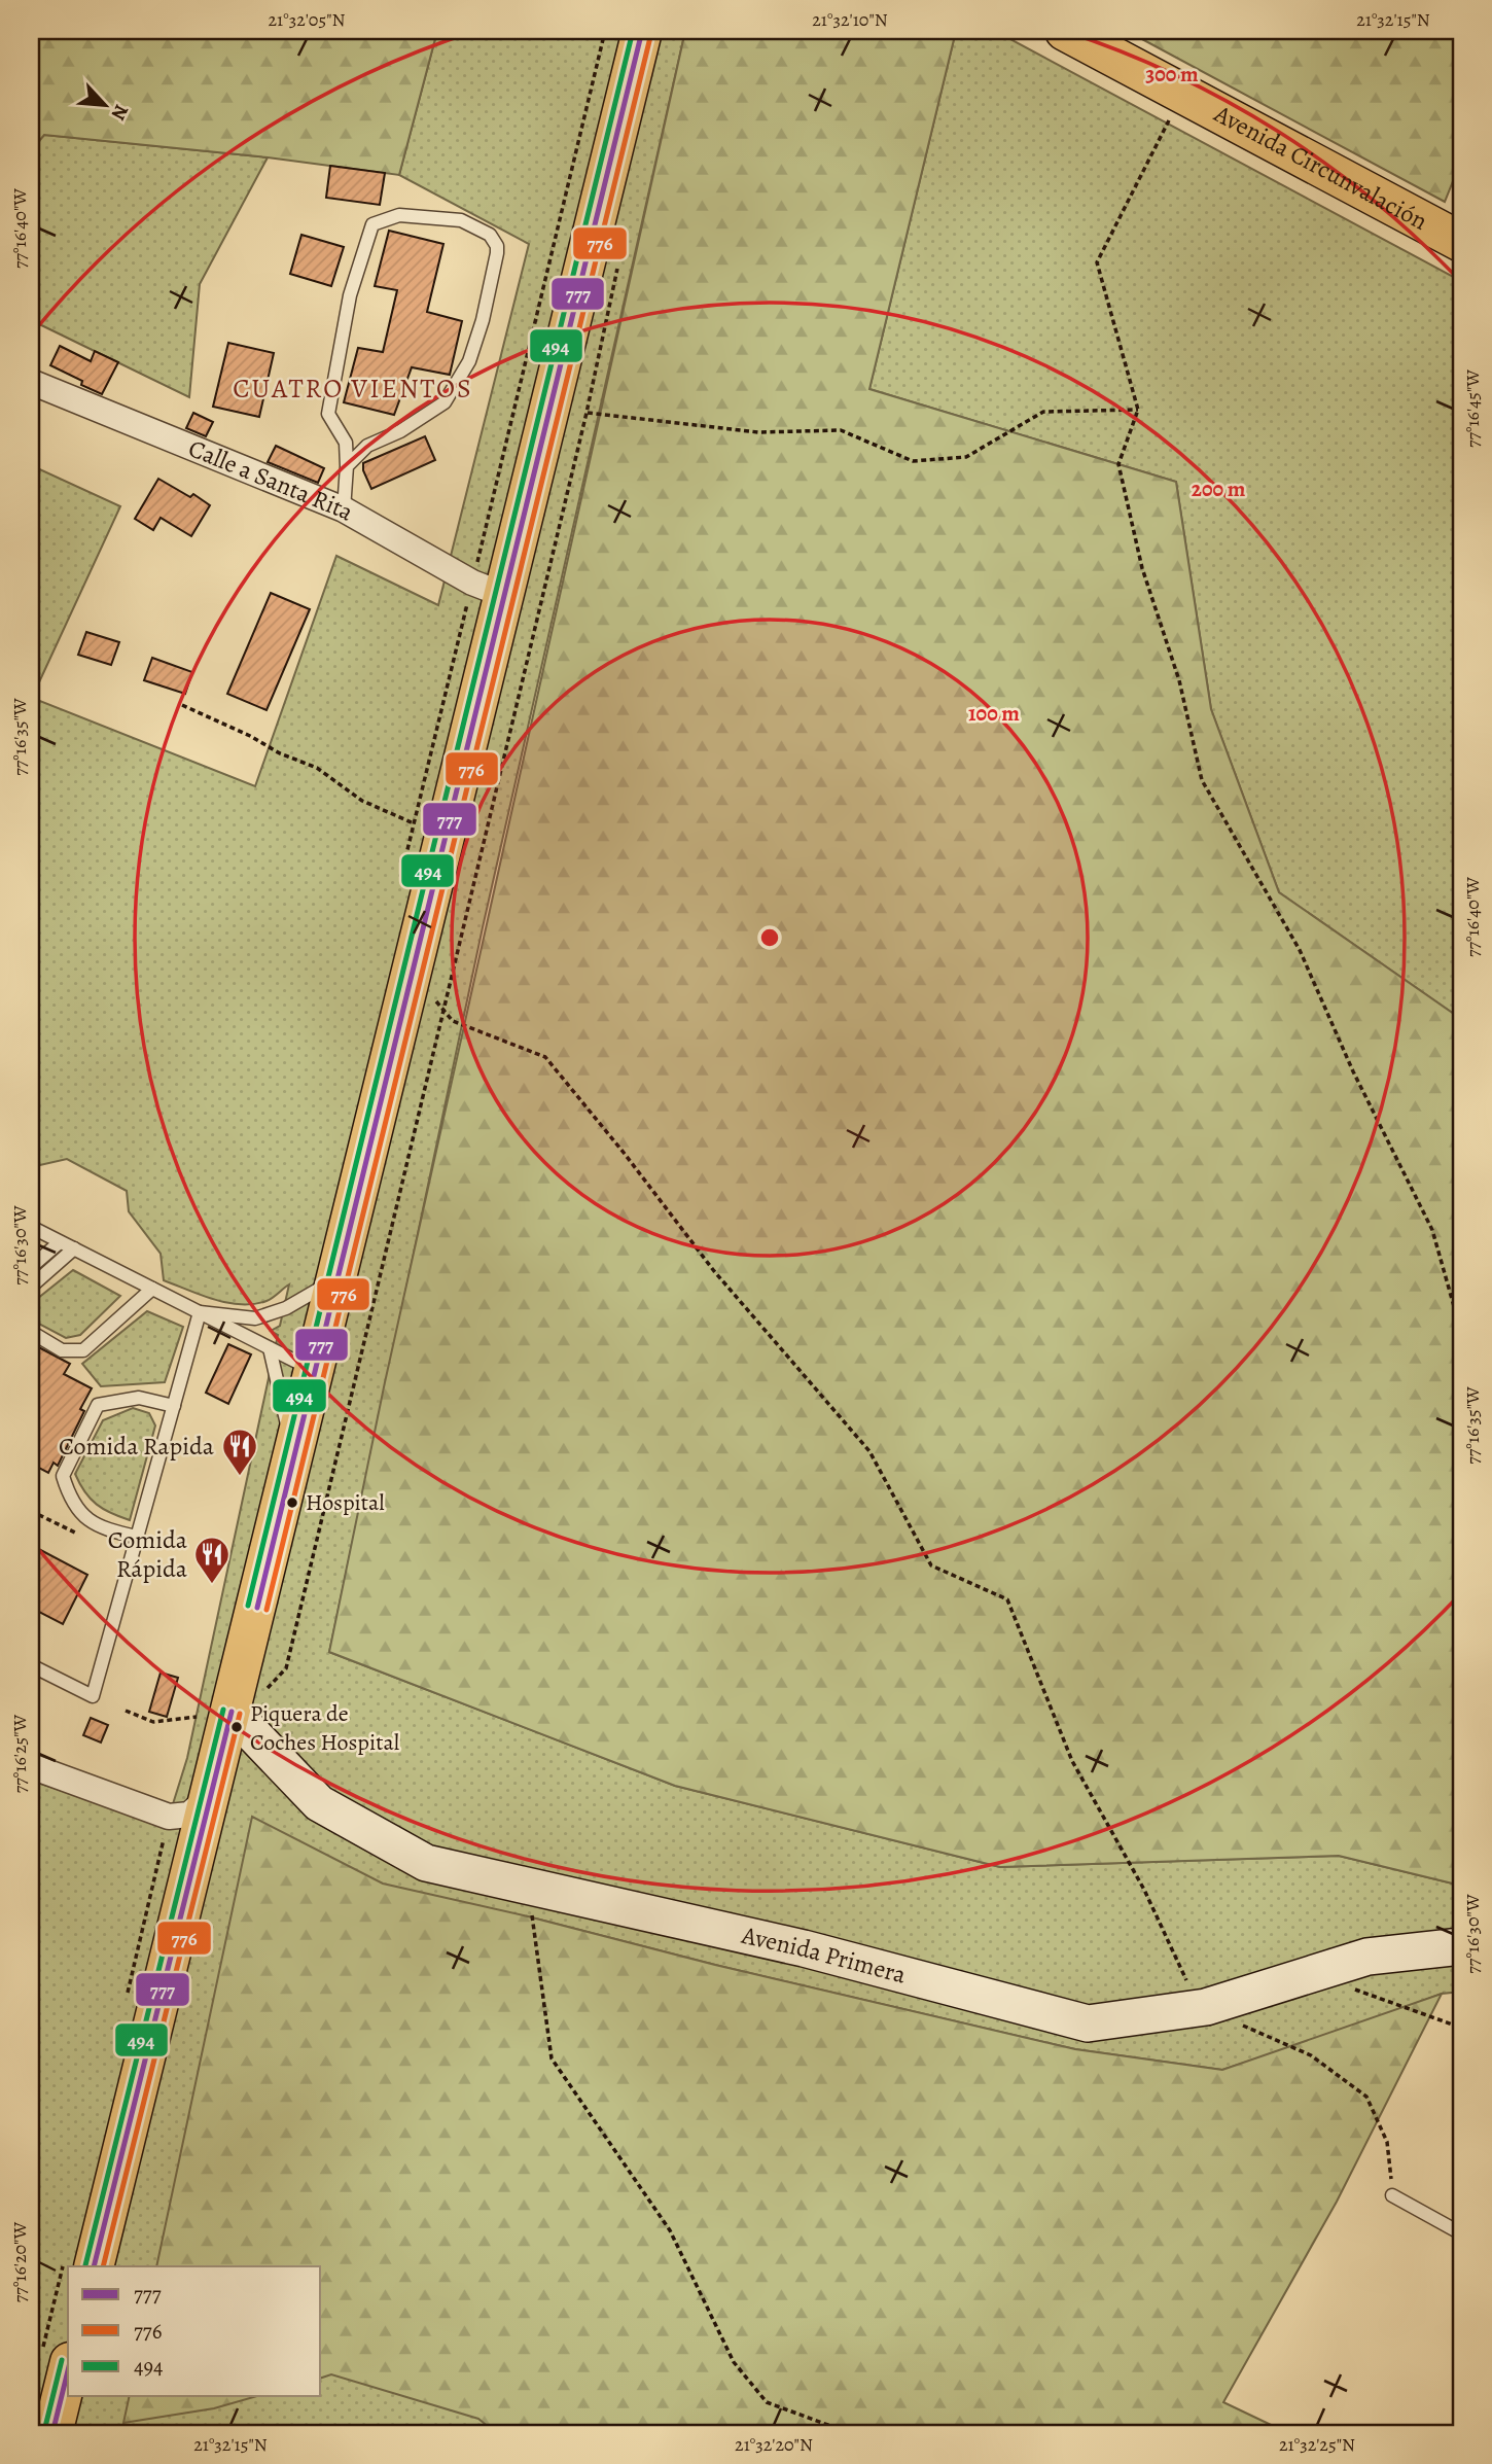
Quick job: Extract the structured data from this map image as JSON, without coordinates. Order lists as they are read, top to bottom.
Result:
{
  "streets": {
    "highway": ["Avenida Circunvalación"],
    "main road": ["Avenida Primera"],
    "street": ["Calle a Santa Rita"]
  },
  "districts": ["CUATRO VIENTOS"],
  "places": {
    "restaurant": ["Comida Rapida", "Comida Rápida"],
    "other": ["Hospital", "Piquera de Coches Hospital"]
  },
  "lines": ["transit line 777", "transit line 494", "transit line 776"],
  "legend": ["777", "776", "494"],
  "north": "bottom right",
  "coordinates": [
    "21°32'05\"N",
    "21°32'10\"N",
    "21°32'15\"N",
    "77°16'40\"W",
    "77°16'45\"W",
    "77°16'35\"W",
    "77°16'30\"W",
    "77°16'25\"W",
    "77°16'20\"W",
    "21°32'20\"N",
    "21°32'25\"N"
  ],
  "rings": ["300 m", "200 m", "100 m"]
}
